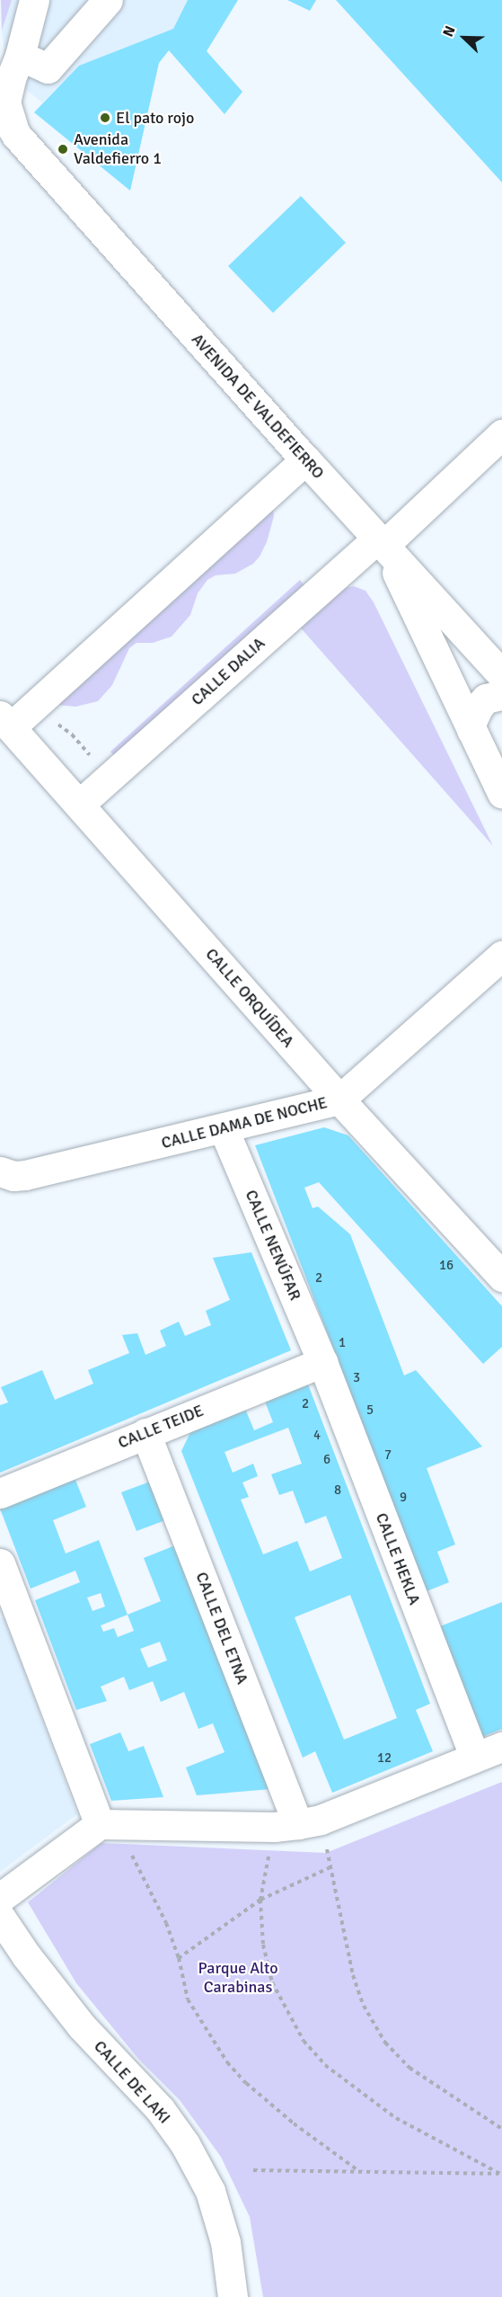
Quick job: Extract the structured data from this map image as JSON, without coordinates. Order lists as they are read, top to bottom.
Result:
{
  "streets": {
    "street": [
      "AVENIDA DE VALDEFIERRO",
      "CALLE DALIA",
      "CALLE ORQUÍDEA",
      "CALLE DAMA DE NOCHE",
      "CALLE NENÚFAR",
      "CALLE TEIDE",
      "CALLE HEKLA",
      "CALLE DEL ETNA",
      "CALLE DE LAKI"
    ]
  },
  "crossings": [
    ["AVENIDA DE VALDEFIERRO", "CALLE DALIA"],
    ["CALLE DALIA", "CALLE ORQUÍDEA"],
    ["CALLE ORQUÍDEA", "CALLE DAMA DE NOCHE"],
    ["CALLE DAMA DE NOCHE", "CALLE NENÚFAR"],
    ["CALLE NENÚFAR", "CALLE TEIDE"],
    ["CALLE NENÚFAR", "CALLE HEKLA"],
    ["CALLE TEIDE", "CALLE HEKLA"],
    ["CALLE TEIDE", "CALLE DEL ETNA"]
  ],
  "parks": ["Parque Alto Carabinas"],
  "places": ["El pato rojo", "Avenida Valdefierro 1"],
  "house_numbers": [
    "16",
    "2",
    "1",
    "3",
    "2",
    "5",
    "4",
    "7",
    "6",
    "8",
    "9",
    "12"
  ],
  "north": "top left"
}
